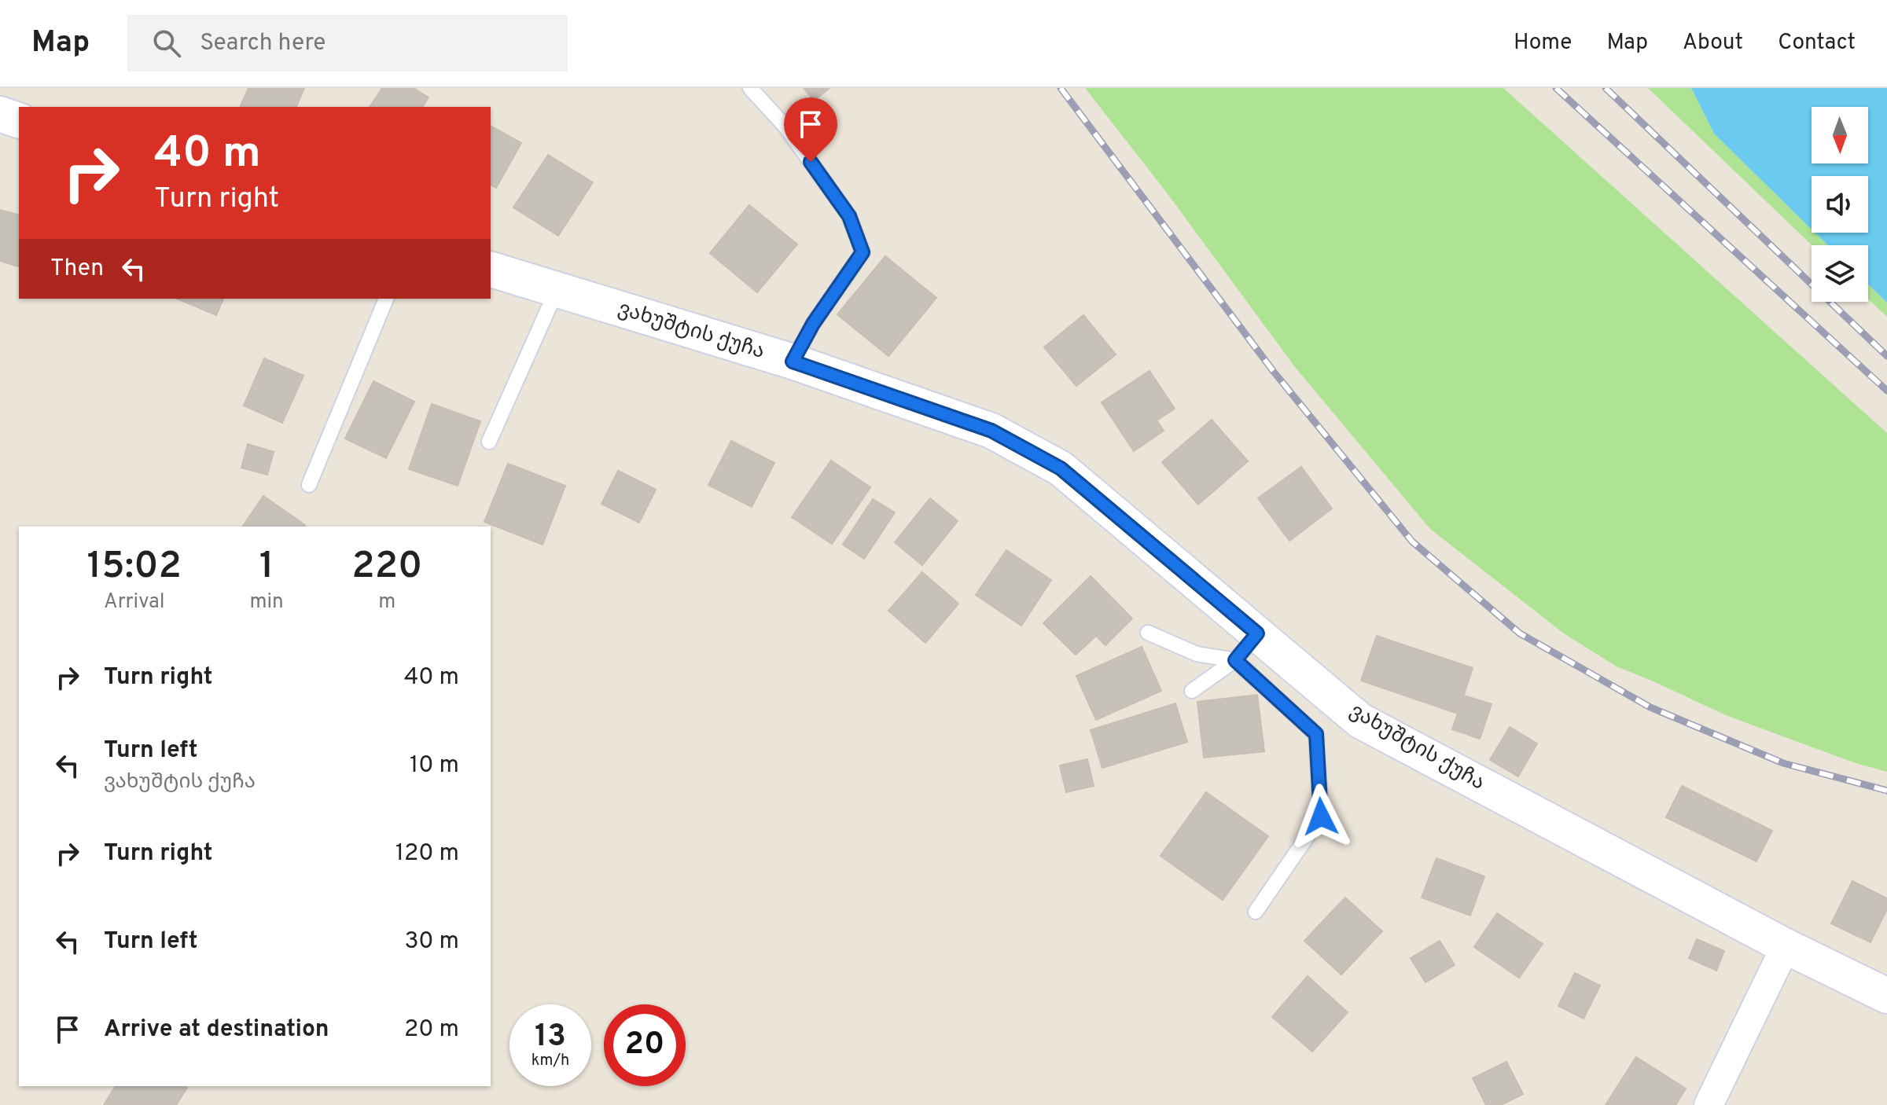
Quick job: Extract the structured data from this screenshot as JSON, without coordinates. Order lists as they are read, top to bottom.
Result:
{
  "streets": {
    "street": ["ვახუშტის ქუჩა"]
  },
  "north": "bottom",
  "page": {
    "header": "Map",
    "search": "Search here",
    "nav": [
      "Home",
      "Map",
      "About",
      "Contact"
    ],
    "turn": ["40 m", "Turn right"],
    "then": "Then",
    "eta": [
      "15:02",
      "Arrival",
      "1",
      "min",
      "220",
      "m"
    ],
    "list": [
      {
        "name": "Turn right",
        "value": "40 m"
      },
      {
        "name": "Turn left",
        "note": "ვახუშტის ქუჩა",
        "value": "10 m"
      },
      {
        "name": "Turn right",
        "value": "120 m"
      },
      {
        "name": "Turn left",
        "value": "30 m"
      },
      {
        "name": "Arrive at destination",
        "value": "20 m"
      }
    ],
    "speed": "13 km/h",
    "limit": "20"
  }
}
